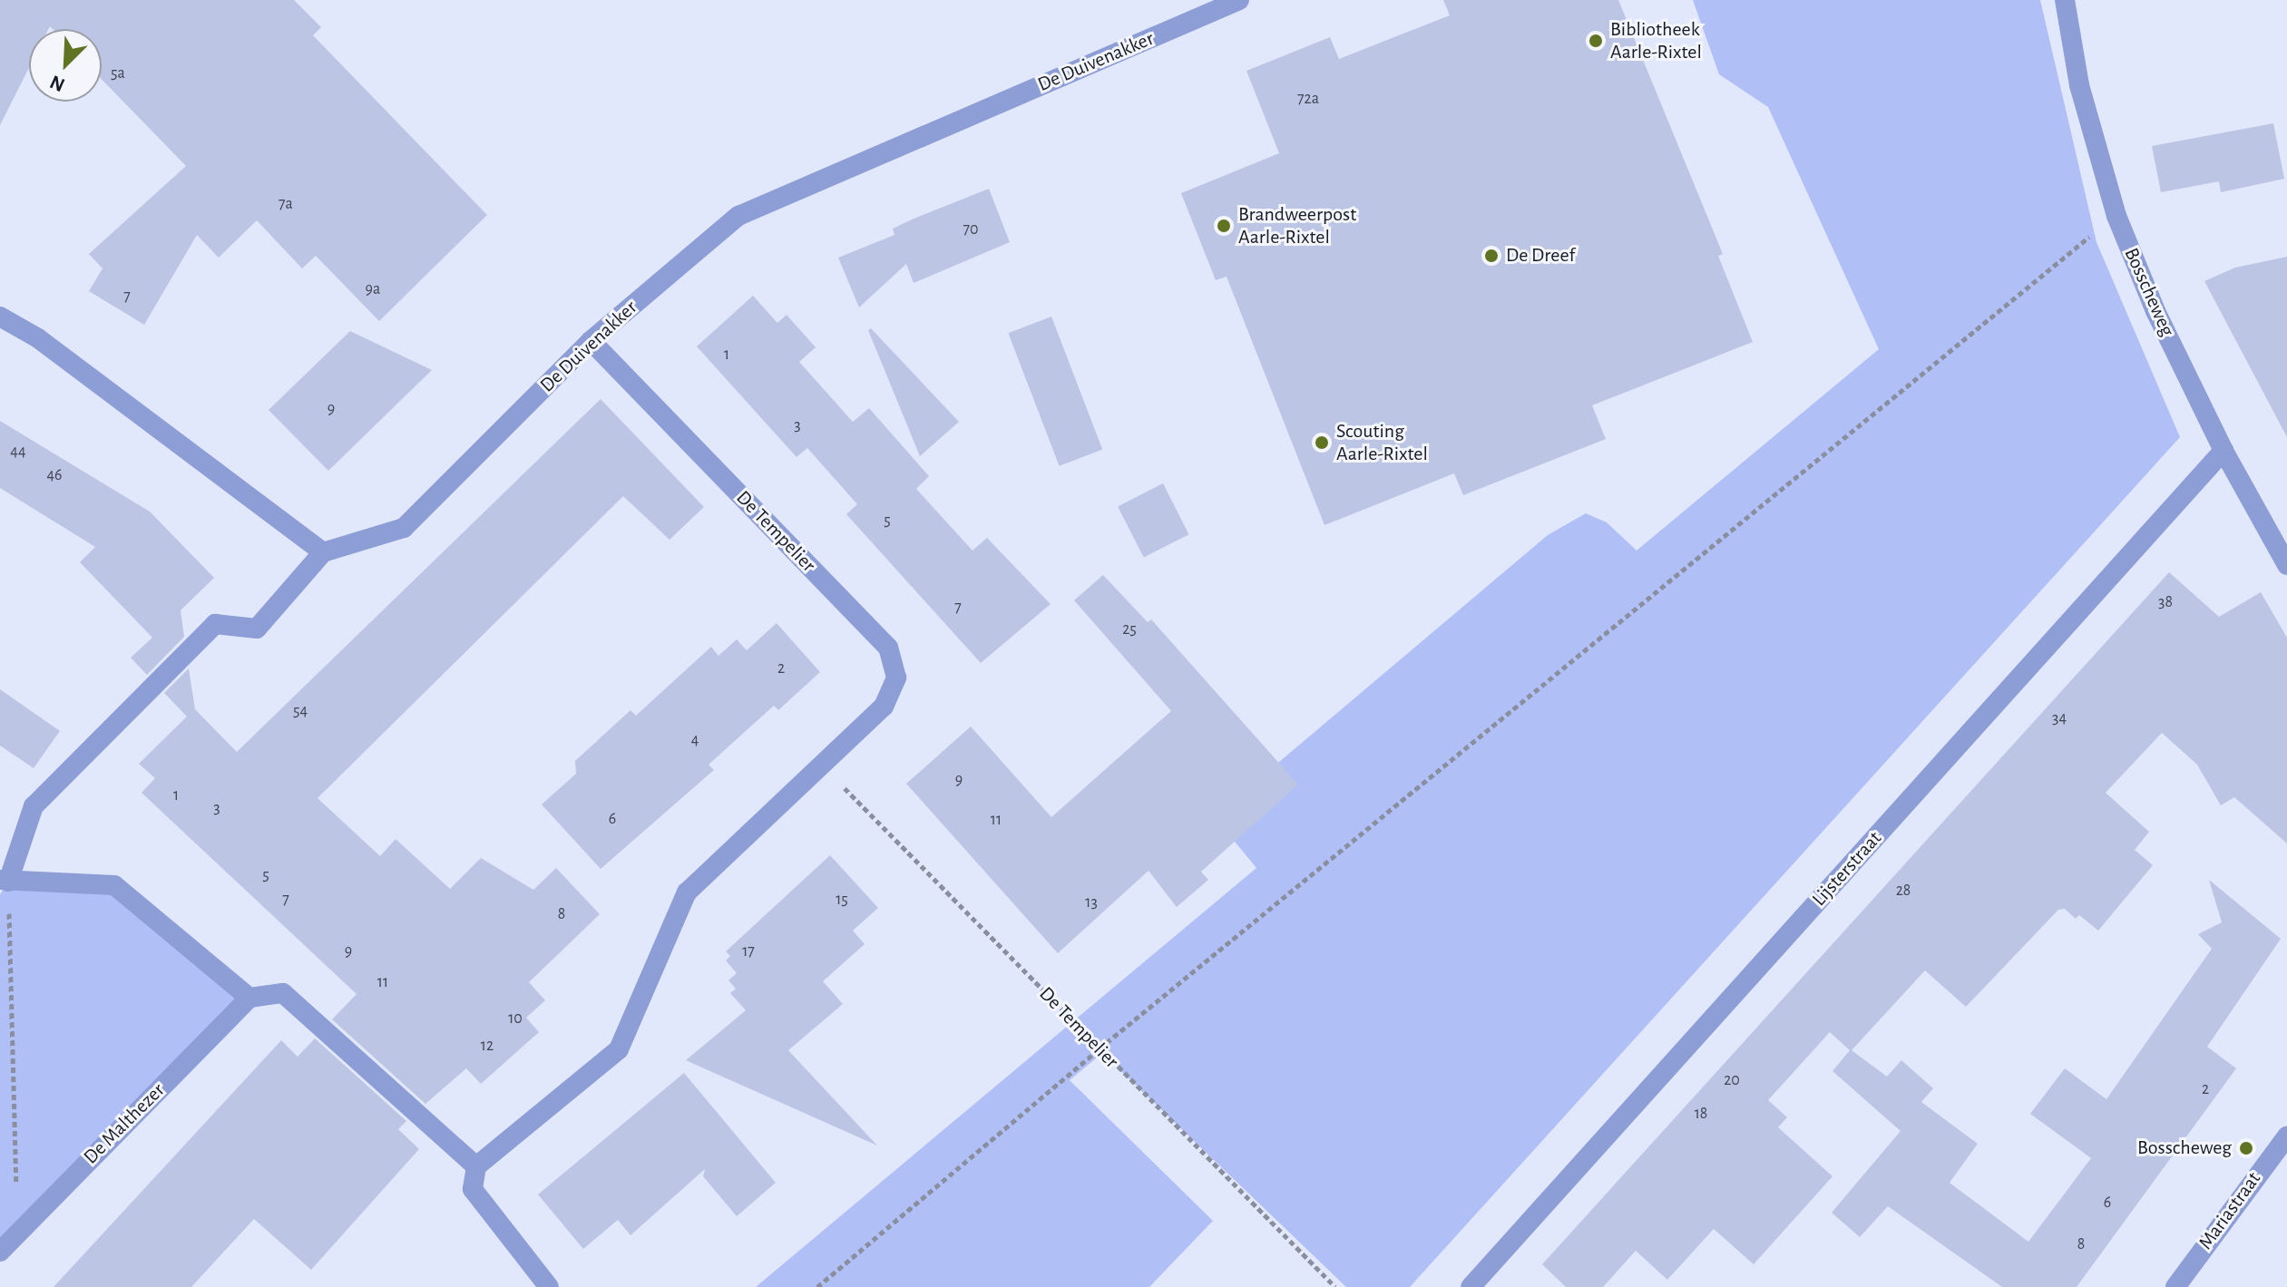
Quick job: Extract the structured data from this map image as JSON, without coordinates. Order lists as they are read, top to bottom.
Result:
{
  "streets": {
    "street": [
      "De Duivenakker",
      "Bosscheweg",
      "De Tempelier",
      "Lijsterstraat",
      "De Malthezer",
      "Mariastraat"
    ]
  },
  "crossings": [
    ["De Duivenakker", "De Tempelier"],
    ["Bosscheweg", "Lijsterstraat"]
  ],
  "places": [
    "Bibliotheek Aarle-Rixtel",
    "Brandweerpost Aarle-Rixtel",
    "De Dreef",
    "Scouting Aarle-Rixtel",
    "Bosscheweg"
  ],
  "house_numbers": [
    "5a",
    "72a",
    "7a",
    "70",
    "9a",
    "7",
    "1",
    "9",
    "3",
    "44",
    "46",
    "5",
    "38",
    "7",
    "25",
    "2",
    "54",
    "34",
    "4",
    "9",
    "1",
    "3",
    "6",
    "11",
    "5",
    "28",
    "7",
    "15",
    "13",
    "8",
    "9",
    "17",
    "11",
    "10",
    "12",
    "20",
    "2",
    "18",
    "6",
    "8"
  ],
  "north": "bottom left"
}
